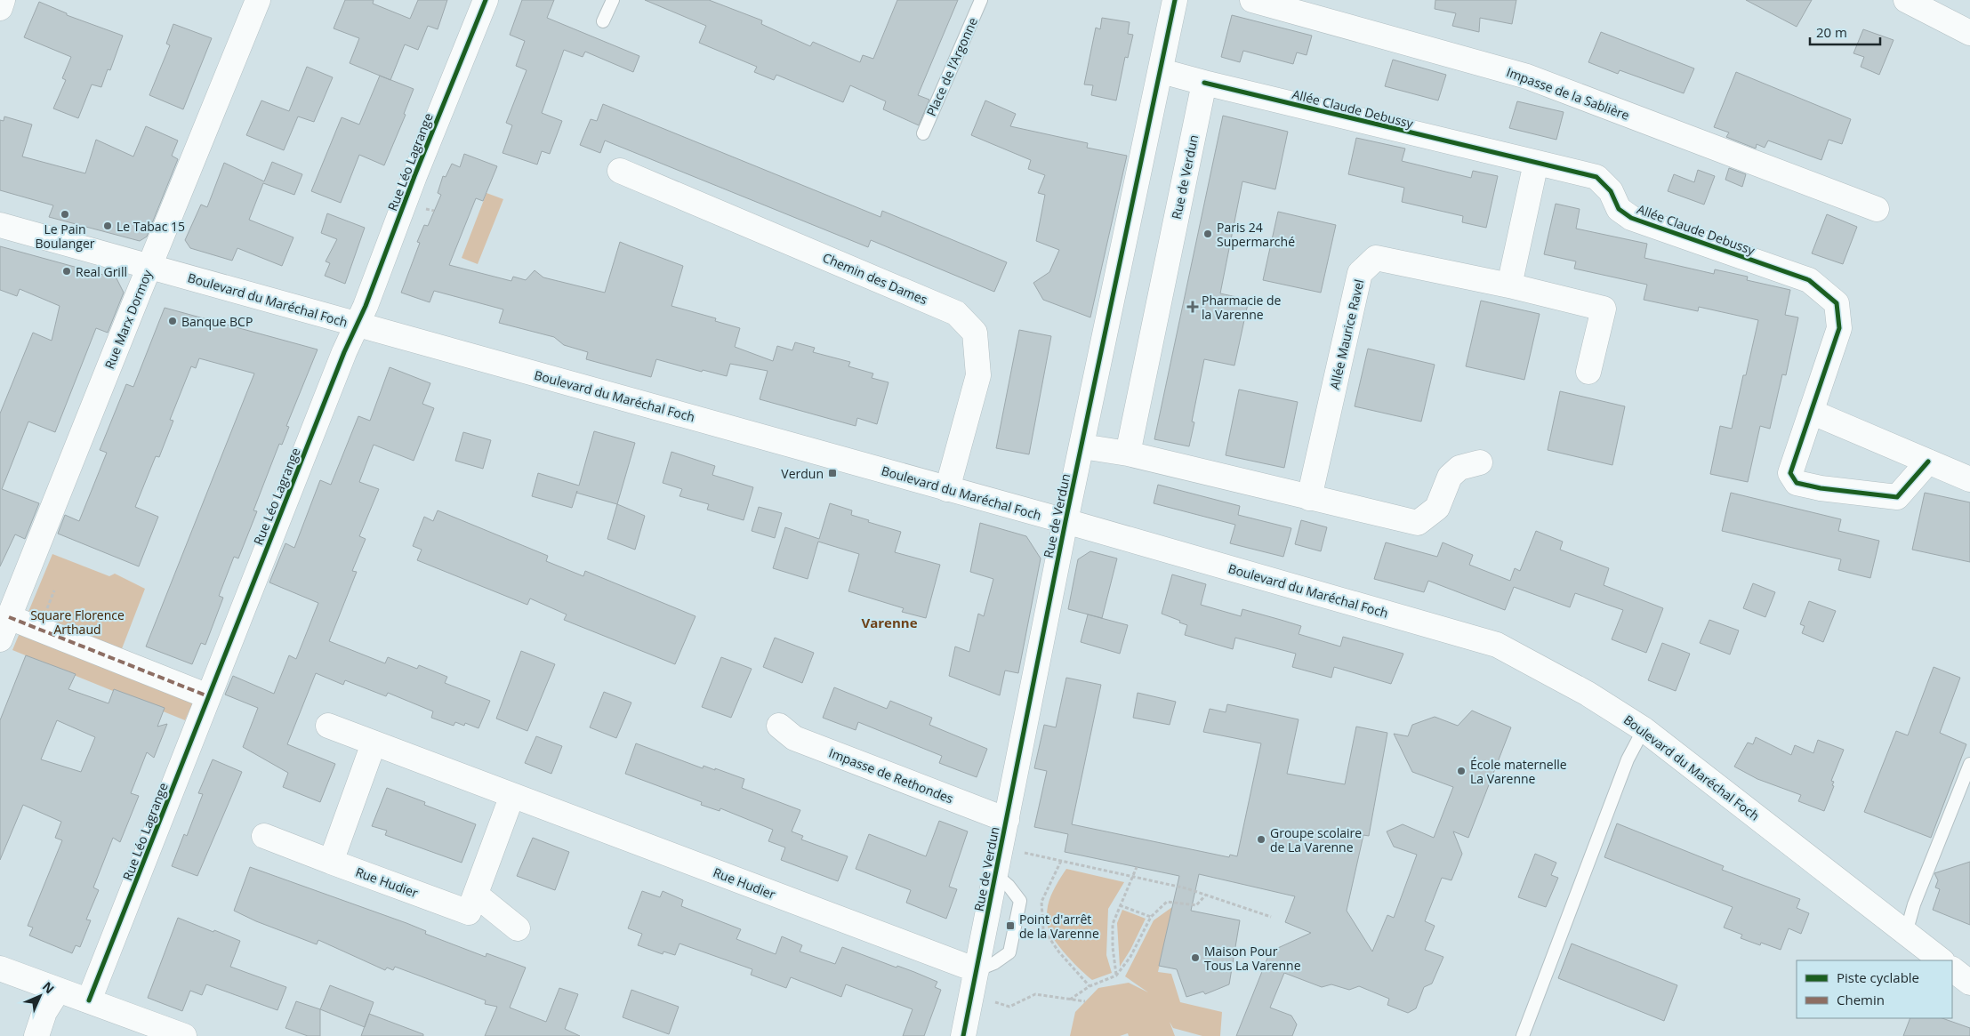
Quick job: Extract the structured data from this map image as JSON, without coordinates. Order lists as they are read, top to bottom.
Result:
{
  "streets": {
    "street": [
      "Impasse de la Sablière",
      "Allée Claude Debussy",
      "Rue Léo Lagrange",
      "Rue de Verdun",
      "Chemin des Dames",
      "Boulevard du Maréchal Foch",
      "Rue Marx Dormoy",
      "Allée Maurice Ravel",
      "Impasse de Rethondes",
      "Rue Hudier"
    ],
    "lane": ["Place de l’Argonne"]
  },
  "crossings": [
    ["Allée Claude Debussy", "Rue de Verdun"],
    ["Rue Léo Lagrange", "Boulevard du Maréchal Foch"],
    ["Rue de Verdun", "Boulevard du Maréchal Foch"],
    ["Rue de Verdun", "Impasse de Rethondes"],
    ["Rue de Verdun", "Rue Hudier"],
    ["Chemin des Dames", "Boulevard du Maréchal Foch"],
    ["Boulevard du Maréchal Foch", "Rue Marx Dormoy"]
  ],
  "districts": ["Varenne"],
  "parks": ["Square Florence Arthaud"],
  "places": {
    "other": [
      "Le Pain Boulanger",
      "Le Tabac 15",
      "Paris 24 Supermarché",
      "Real Grill",
      "Banque BCP",
      "École maternelle La Varenne",
      "Groupe scolaire de La Varenne",
      "Maison Pour Tous La Varenne"
    ],
    "health": ["Pharmacie de la Varenne"],
    "transit": ["Verdun", "Point d'arrêt de la Varenne"]
  },
  "legend": ["Piste cyclable", "Chemin"],
  "scale_bar": "20 m",
  "north": "top right"
}
